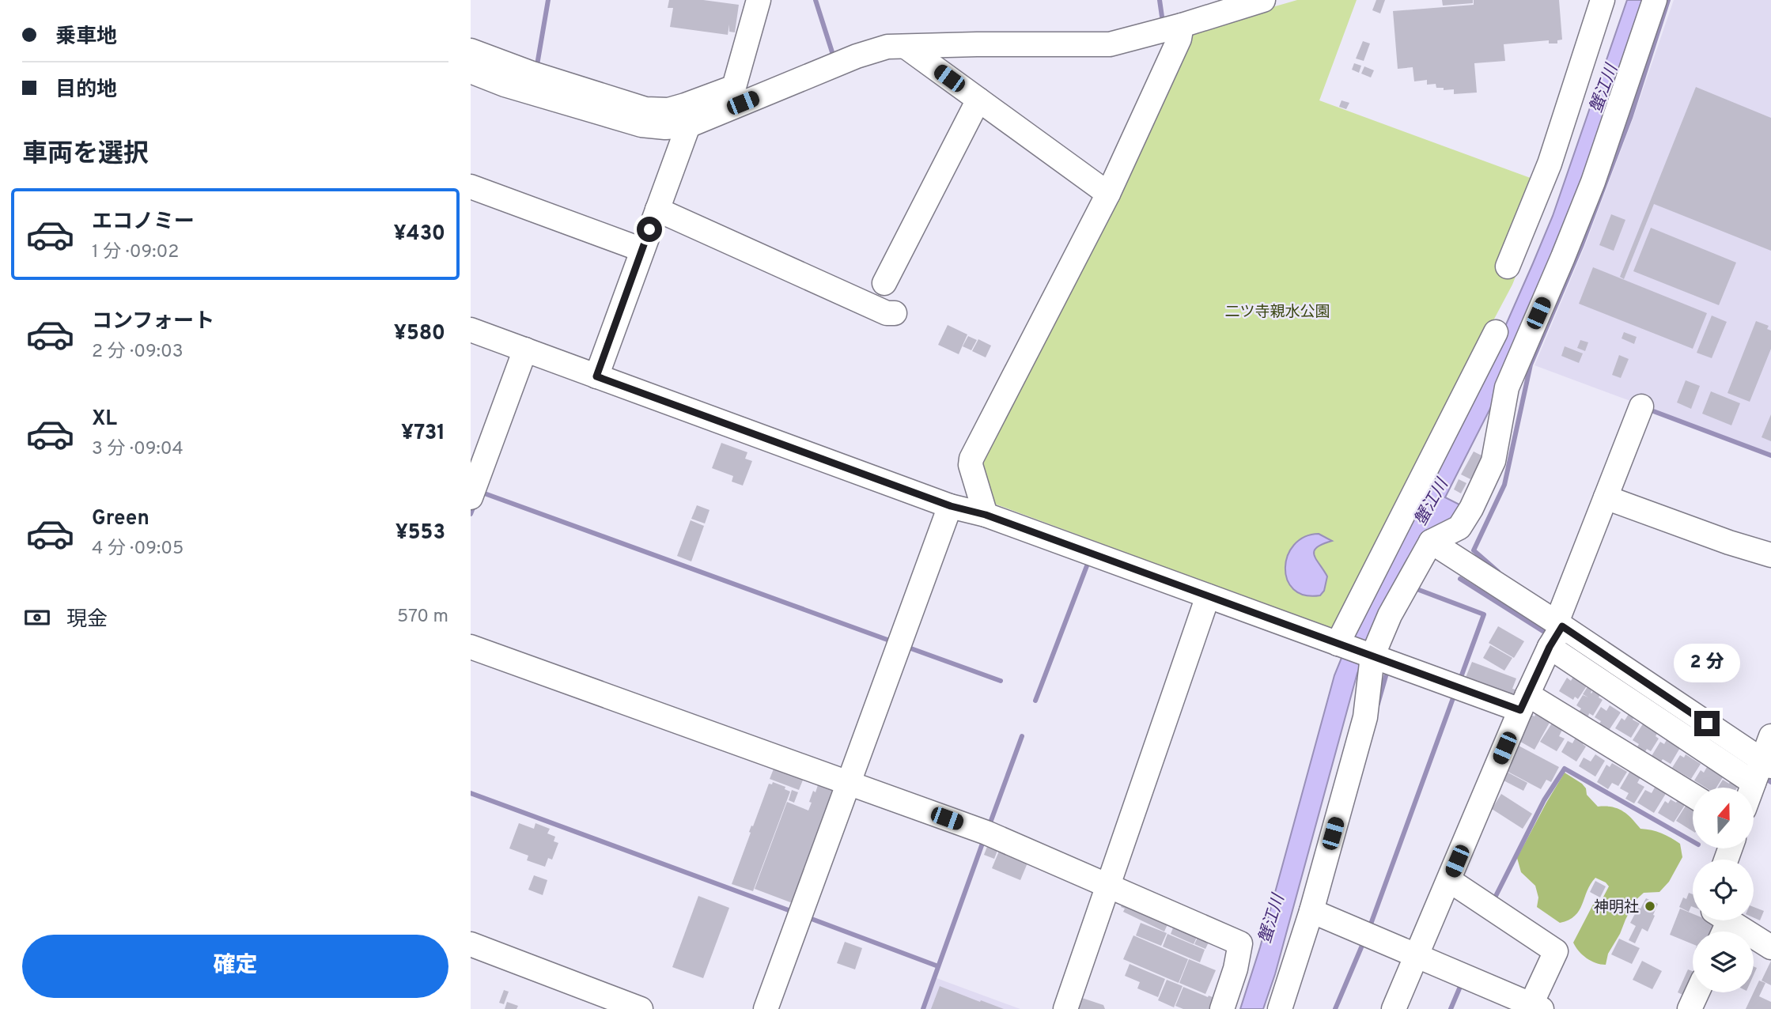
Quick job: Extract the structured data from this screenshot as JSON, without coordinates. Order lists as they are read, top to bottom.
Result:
{
  "water": ["蟹江川"],
  "parks": ["二ツ寺親水公園"],
  "places": ["神明社"],
  "north": "top",
  "page": {
    "banner": ["乗車地", "目的地"],
    "heading": "車両を選択",
    "list": [
      {
        "name": "エコノミー",
        "note": "1 分 · 09:02",
        "value": "¥430"
      },
      {
        "name": "コンフォート",
        "note": "2 分 · 09:03",
        "value": "¥580"
      },
      {
        "name": "XL",
        "note": "3 分 · 09:04",
        "value": "¥731"
      },
      {
        "name": "Green",
        "note": "4 分 · 09:05",
        "value": "¥553"
      }
    ],
    "pay": ["現金", "570 m"],
    "bubble": "2 分",
    "buttons": "確定"
  }
}
